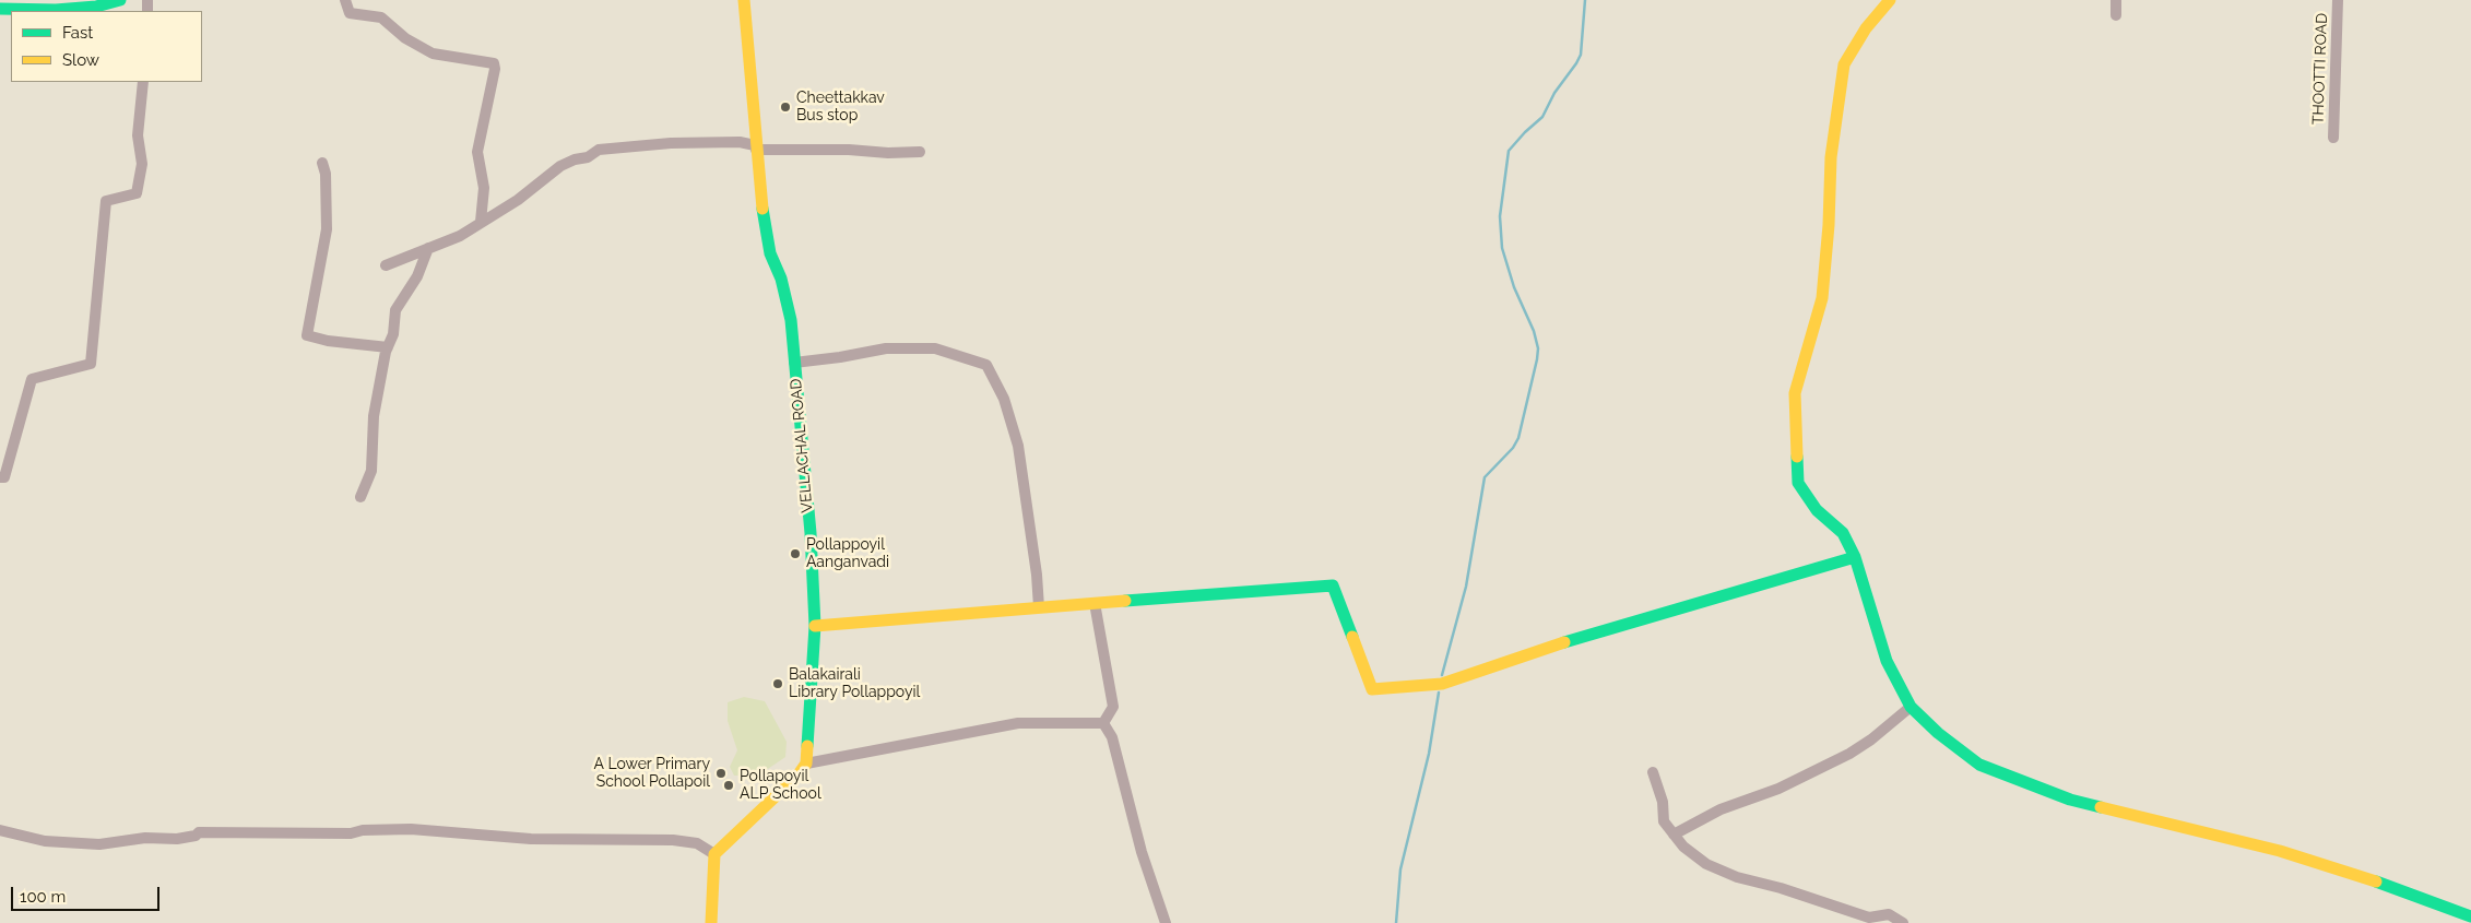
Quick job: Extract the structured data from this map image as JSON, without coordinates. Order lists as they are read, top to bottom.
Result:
{
  "streets": {
    "street": ["THOOTTI ROAD", "VELLACHAL ROAD"]
  },
  "places": [
    "Cheettakkav Bus stop",
    "Pollappoyil Aanganvadi",
    "Balakairali Library Pollappoyil",
    "A Lower Primary School Pollapoil",
    "Pollapoyil ALP School"
  ],
  "legend": ["Fast", "Slow"],
  "scale_bar": "100 m"
}
